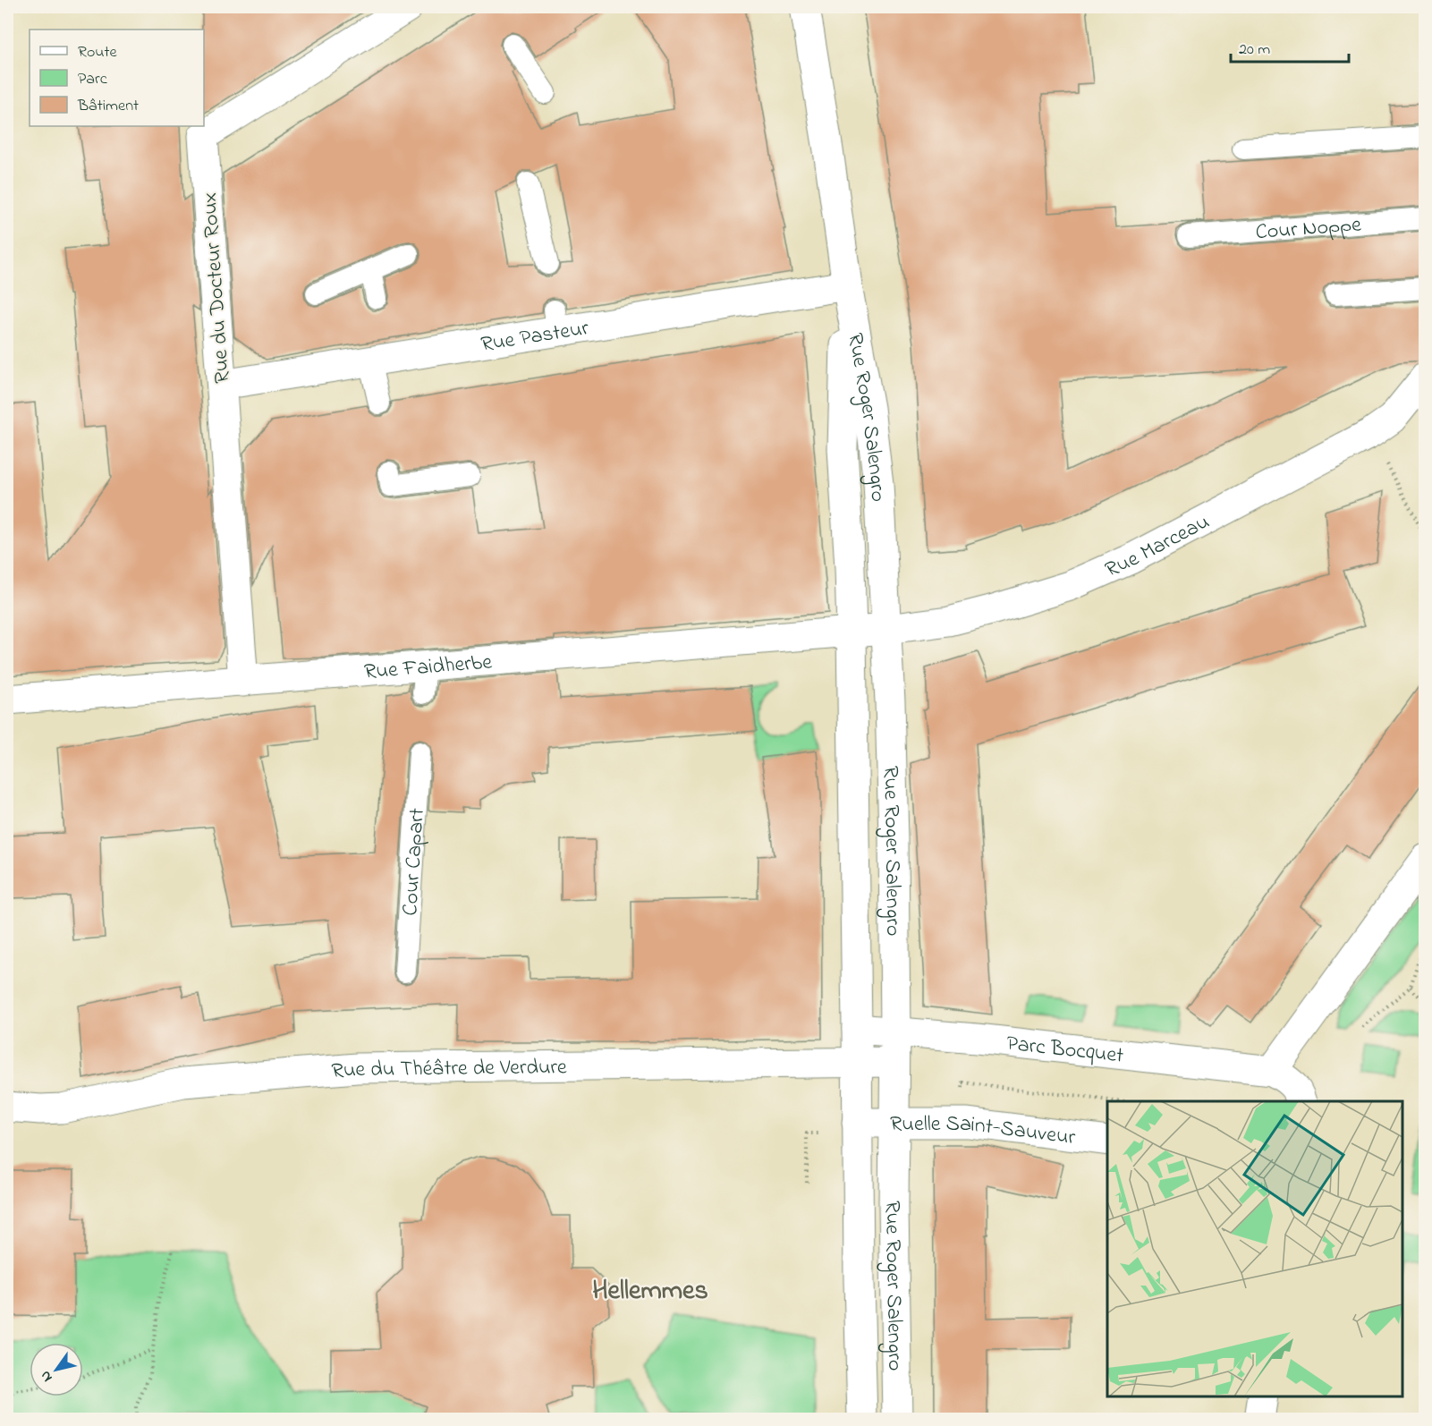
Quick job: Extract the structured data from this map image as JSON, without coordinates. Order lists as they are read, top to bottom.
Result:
{
  "streets": {
    "street": [
      "Rue du Docteur Roux",
      "Rue Pasteur",
      "Rue Roger Salengro",
      "Rue Marceau",
      "Rue Faidherbe",
      "Parc Bocquet",
      "Rue du Théâtre de Verdure",
      "Ruelle Saint-Sauveur"
    ],
    "lane": ["Cour Noppe", "Cour Capart"]
  },
  "crossings": [
    ["Rue du Docteur Roux", "Rue Pasteur"],
    ["Rue du Docteur Roux", "Rue Faidherbe"],
    ["Rue Pasteur", "Rue Roger Salengro"],
    ["Rue Roger Salengro", "Rue Marceau"],
    ["Rue Roger Salengro", "Rue Faidherbe"],
    ["Rue Roger Salengro", "Parc Bocquet"],
    ["Rue Roger Salengro", "Rue du Théâtre de Verdure"],
    ["Rue Roger Salengro", "Ruelle Saint-Sauveur"],
    ["Rue Marceau", "Rue Faidherbe"]
  ],
  "districts": ["Hellemmes"],
  "legend": ["Route", "Parc", "Bâtiment"],
  "scale_bar": "20 m",
  "north": "bottom left"
}
